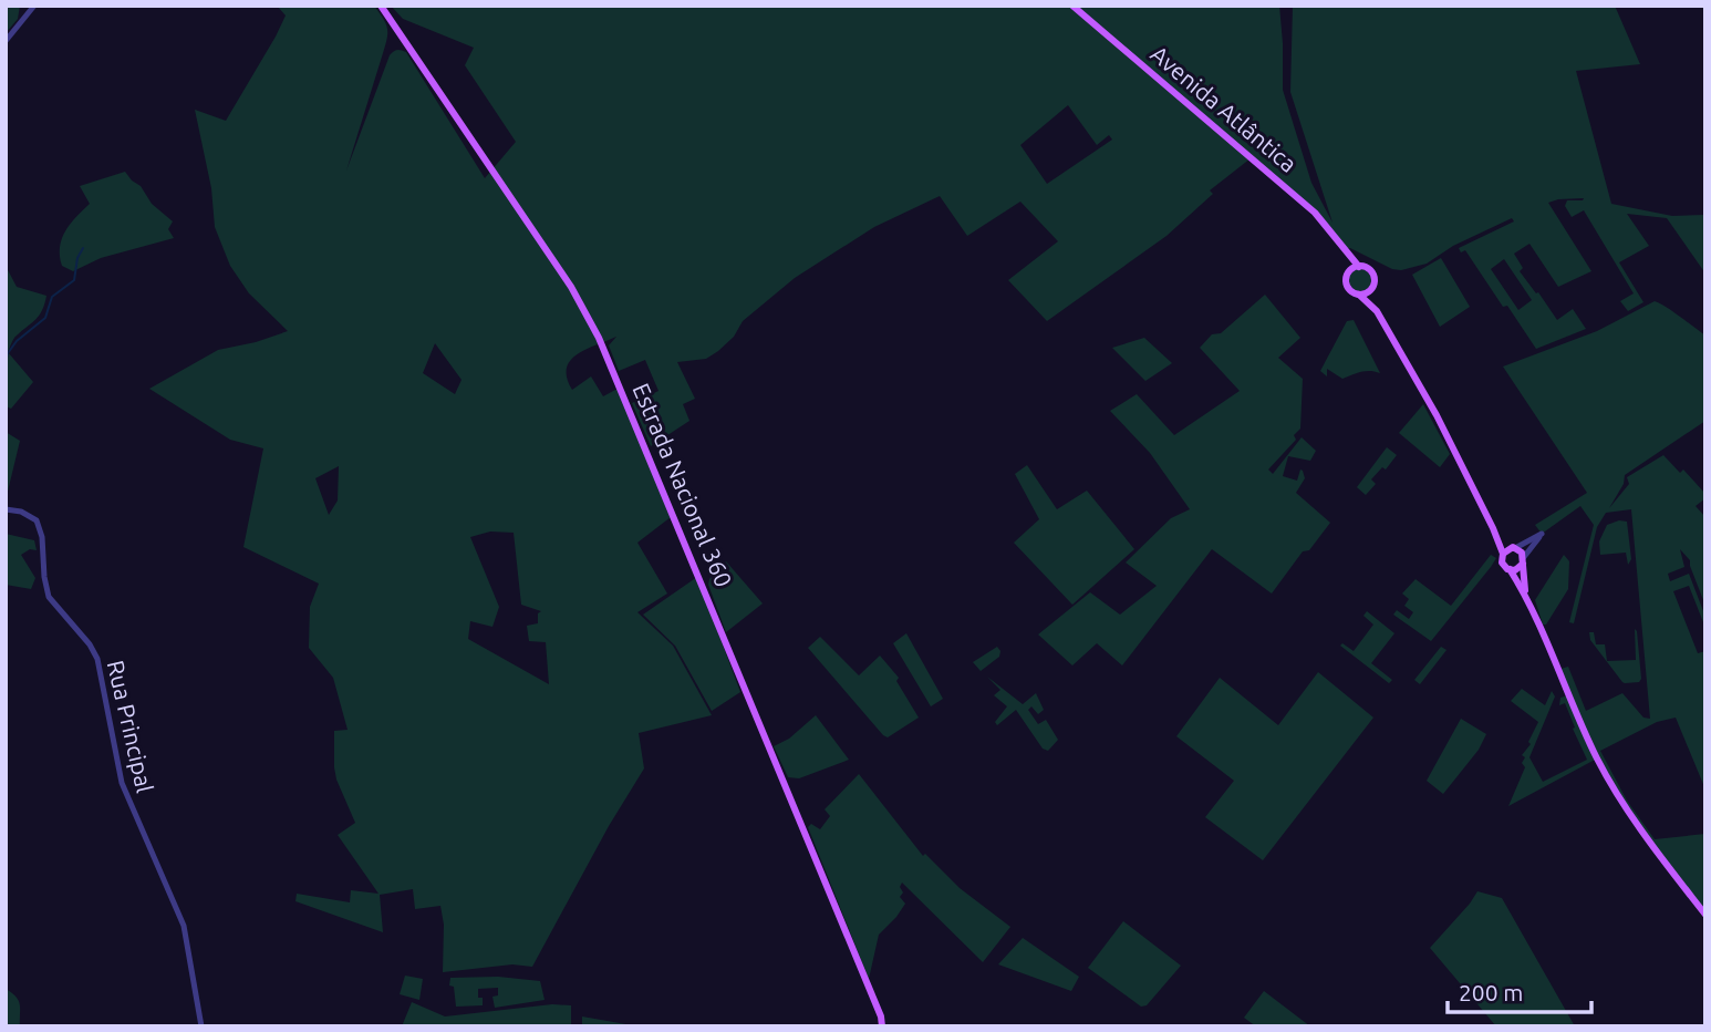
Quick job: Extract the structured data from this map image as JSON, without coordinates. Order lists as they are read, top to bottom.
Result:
{
  "streets": {
    "main road": ["Avenida Atlântica", "Estrada Nacional 360"],
    "street": ["Rua Principal"]
  },
  "scale_bar": "200 m"
}
